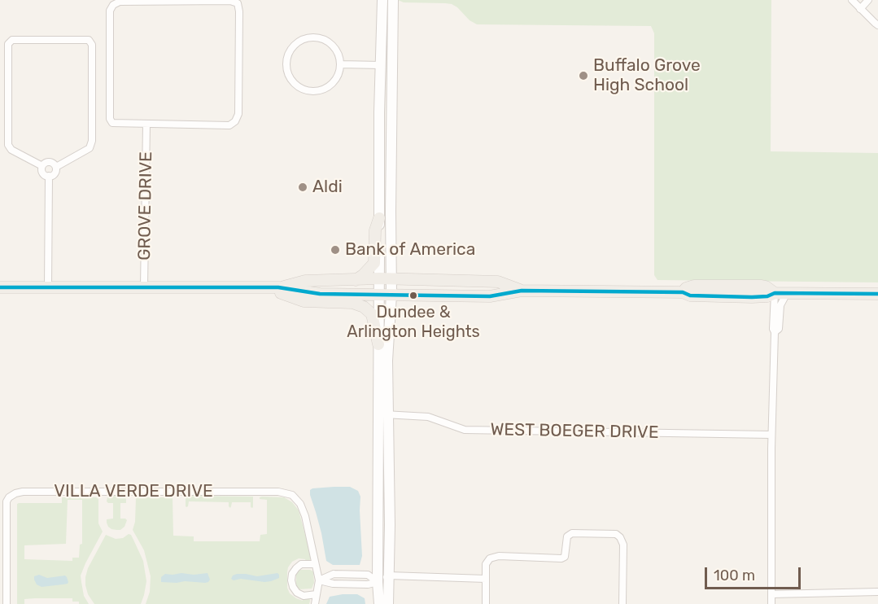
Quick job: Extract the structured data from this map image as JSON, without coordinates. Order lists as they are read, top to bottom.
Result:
{
  "streets": {
    "street": ["GROVE DRIVE", "WEST BOEGER DRIVE", "VILLA VERDE DRIVE"]
  },
  "places": [
    "Buffalo Grove High School",
    "Aldi",
    "Bank of America",
    "Dundee & Arlington Heights"
  ],
  "scale_bar": "100 m"
}
